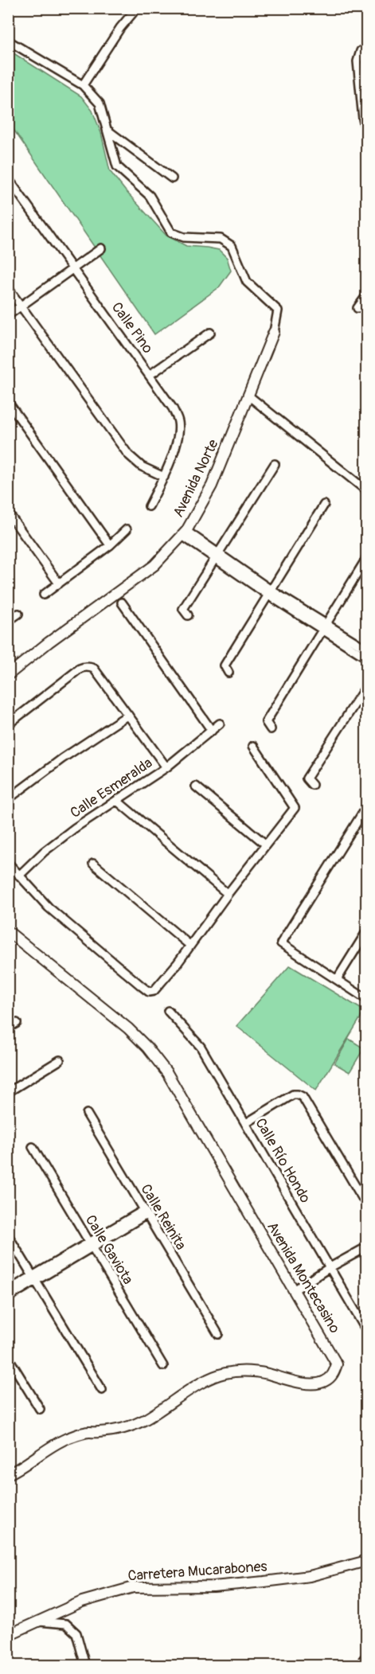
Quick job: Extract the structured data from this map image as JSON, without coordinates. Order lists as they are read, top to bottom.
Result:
{
  "streets": {
    "street": [
      "Calle Pino",
      "Avenida Norte",
      "Calle Esmeralda",
      "Calle Río Hondo",
      "Calle Reinita",
      "Calle Gaviota",
      "Avenida Montecasino",
      "Carretera Mucarabones"
    ]
  }
}
